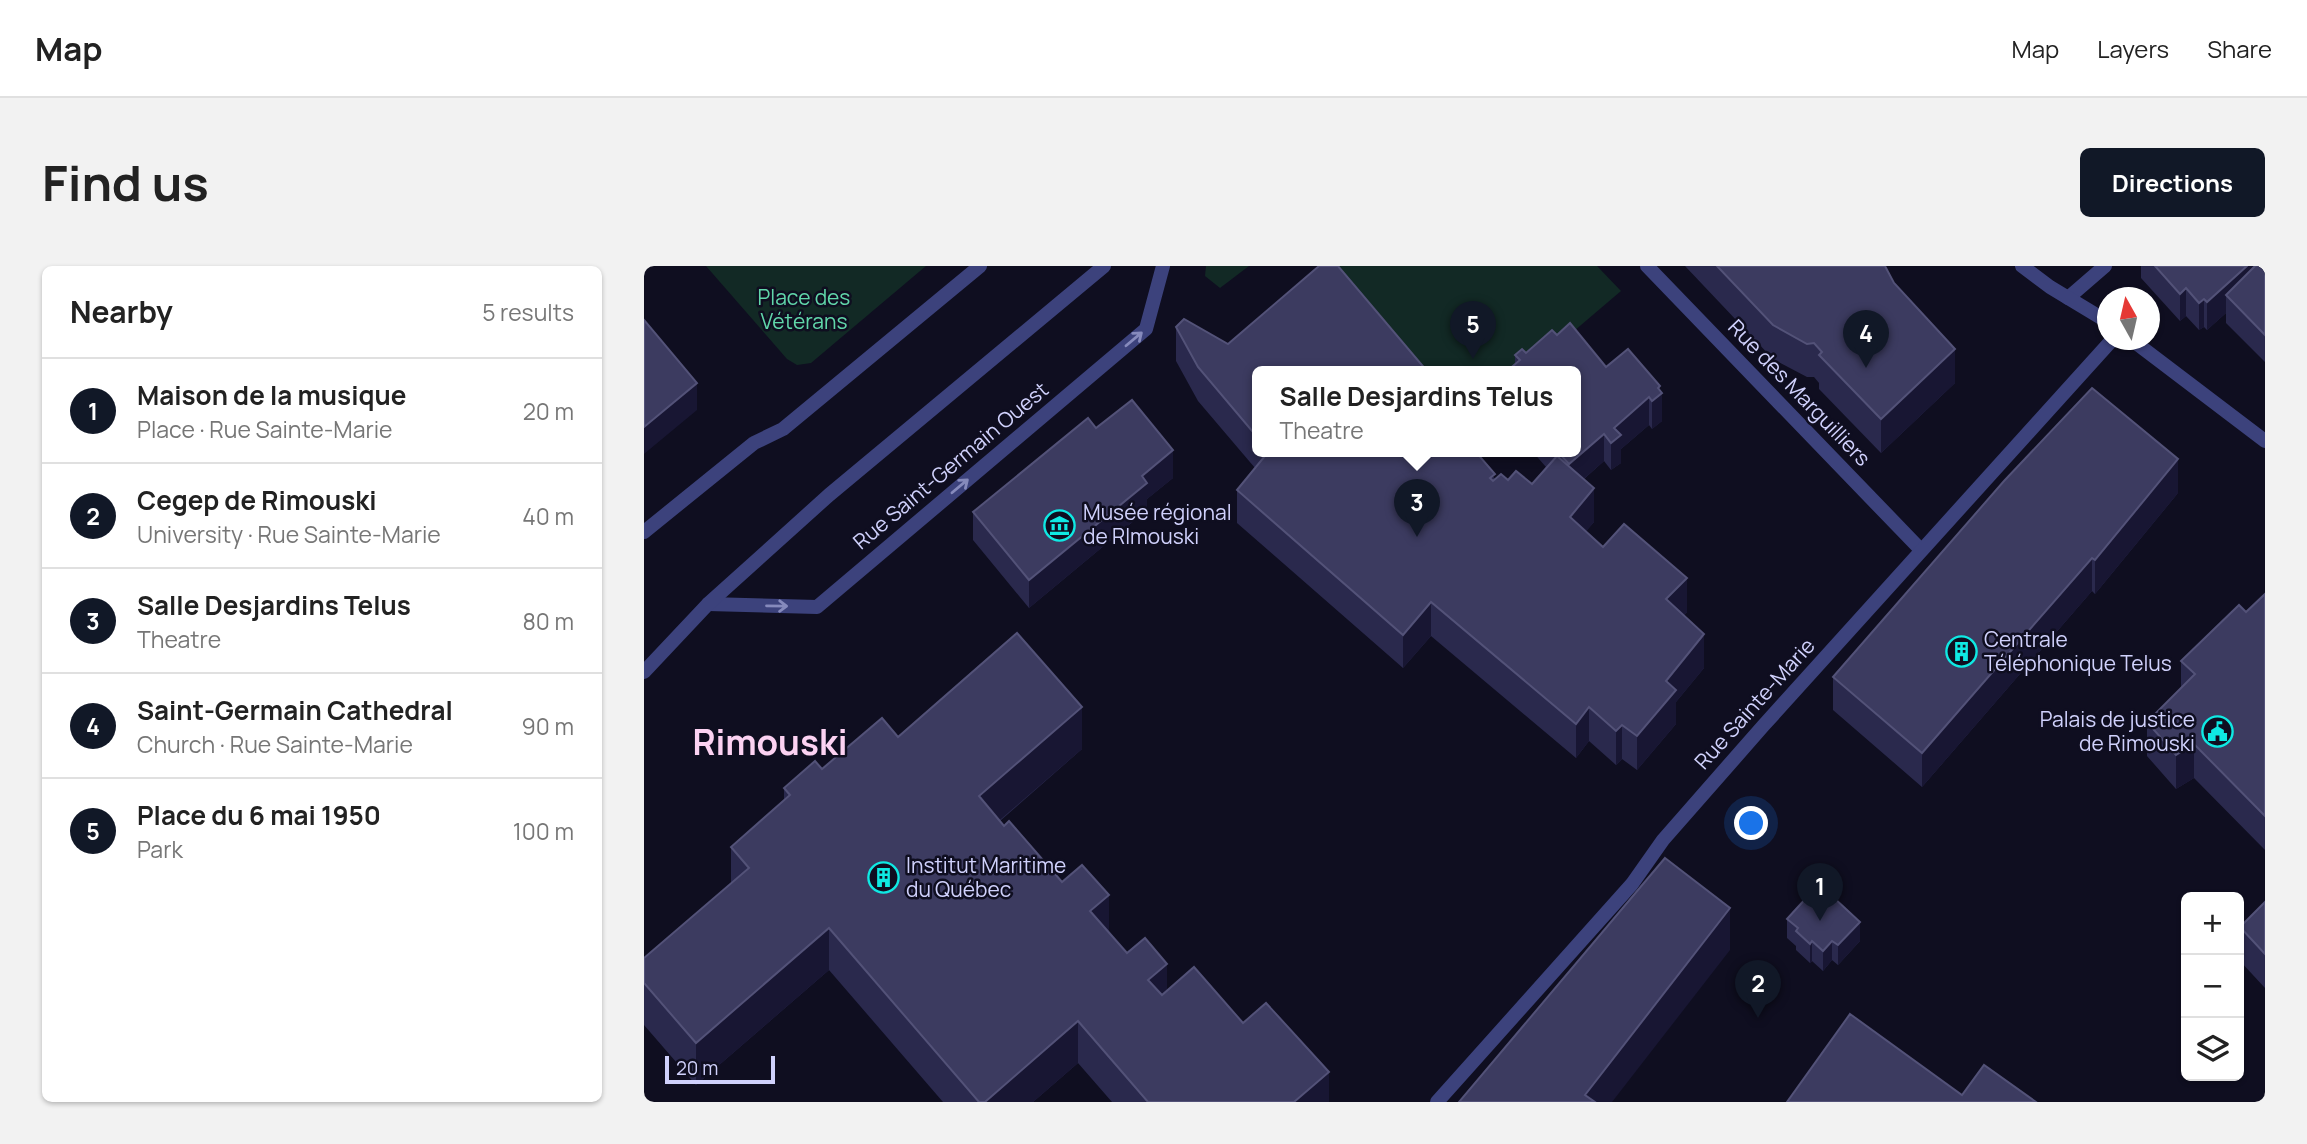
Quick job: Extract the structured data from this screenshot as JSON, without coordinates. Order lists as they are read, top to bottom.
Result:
{
  "streets": {
    "street": ["Rue des Marguilliers", "Rue Saint-Germain Ouest", "Rue Sainte-Marie"]
  },
  "crossings": [
    ["Rue des Marguilliers", "Rue Sainte-Marie"]
  ],
  "districts": ["Rimouski"],
  "parks": ["Place des Vétérans"],
  "places": {
    "museum": ["Musée régional de RImouski"],
    "building": ["Centrale Téléphonique Telus", "Institut Maritime du Québec"],
    "public building": ["Palais de justice de Rimouski"]
  },
  "scale_bar": "20 m",
  "north": "top",
  "page": {
    "header": "Map",
    "nav": ["Map", "Layers", "Share"],
    "buttons": "Directions",
    "title": "Find us",
    "heading": ["Nearby", "5 results"],
    "pins": [
      "5",
      "4",
      "3",
      "1",
      "2"
    ],
    "list": [
      {
        "mark": "1",
        "name": "Maison de la musique",
        "note": "Place · Rue Sainte-Marie",
        "value": "20 m"
      },
      {
        "mark": "2",
        "name": "Cegep de Rimouski",
        "note": "University · Rue Sainte-Marie",
        "value": "40 m"
      },
      {
        "mark": "3",
        "name": "Salle Desjardins Telus",
        "note": "Theatre",
        "value": "80 m"
      },
      {
        "mark": "4",
        "name": "Saint-Germain Cathedral",
        "note": "Church · Rue Sainte-Marie",
        "value": "90 m"
      },
      {
        "mark": "5",
        "name": "Place du 6 mai 1950",
        "note": "Park",
        "value": "100 m"
      }
    ],
    "popup": ["Salle Desjardins Telus", "Theatre"],
    "map_buttons": ["+", "−"],
    "scale": "20 m"
  }
}
